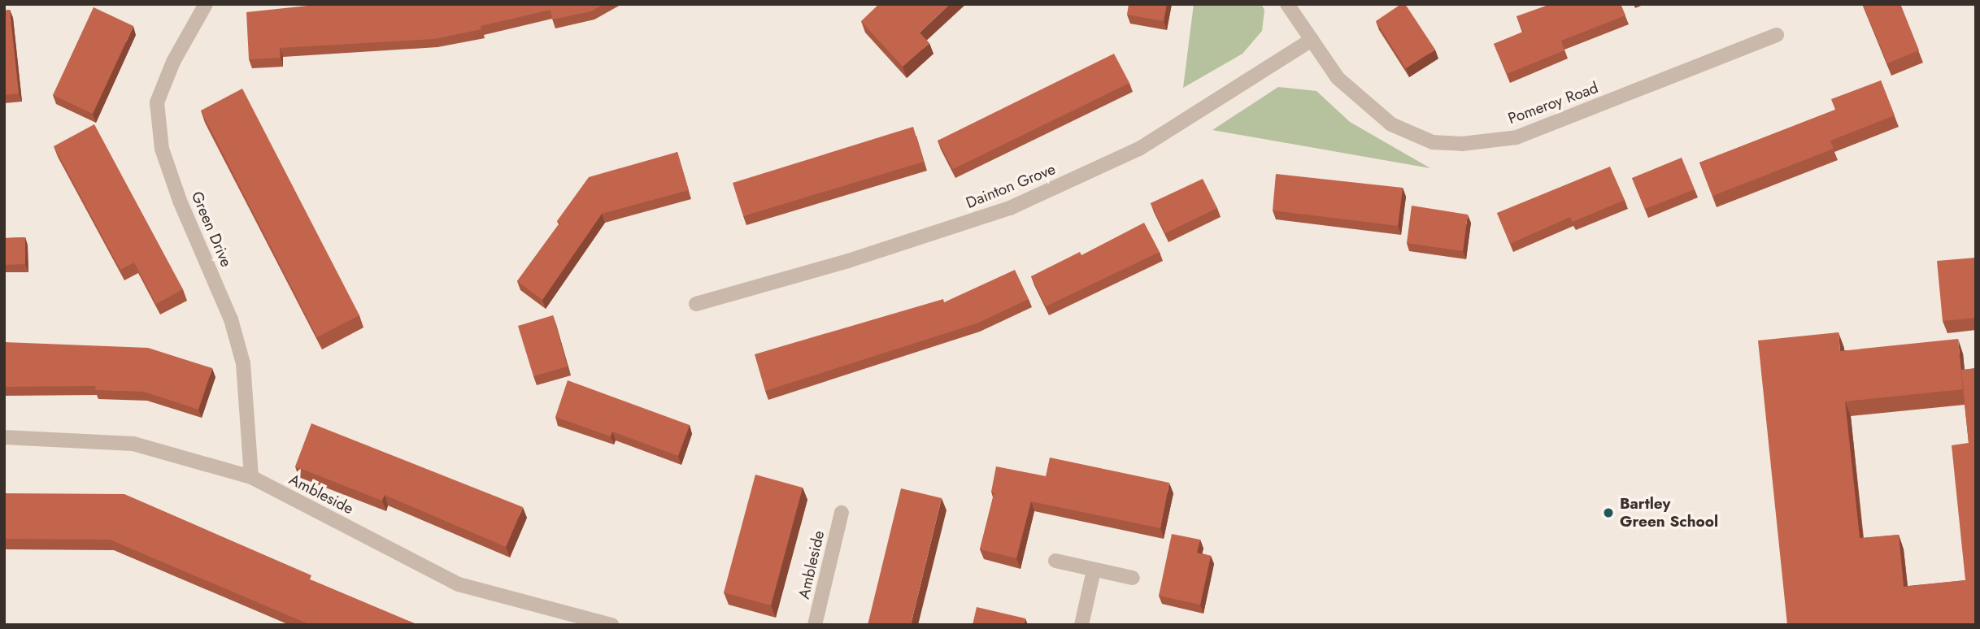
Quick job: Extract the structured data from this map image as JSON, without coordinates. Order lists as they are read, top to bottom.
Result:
{
  "streets": {
    "street": [
      "Pomeroy Road",
      "Dainton Grove",
      "Green Drive",
      "Ambleside"
    ]
  },
  "crossings": [
    ["Pomeroy Road", "Dainton Grove"],
    ["Green Drive", "Ambleside"]
  ],
  "places": ["Bartley Green School"]
}
